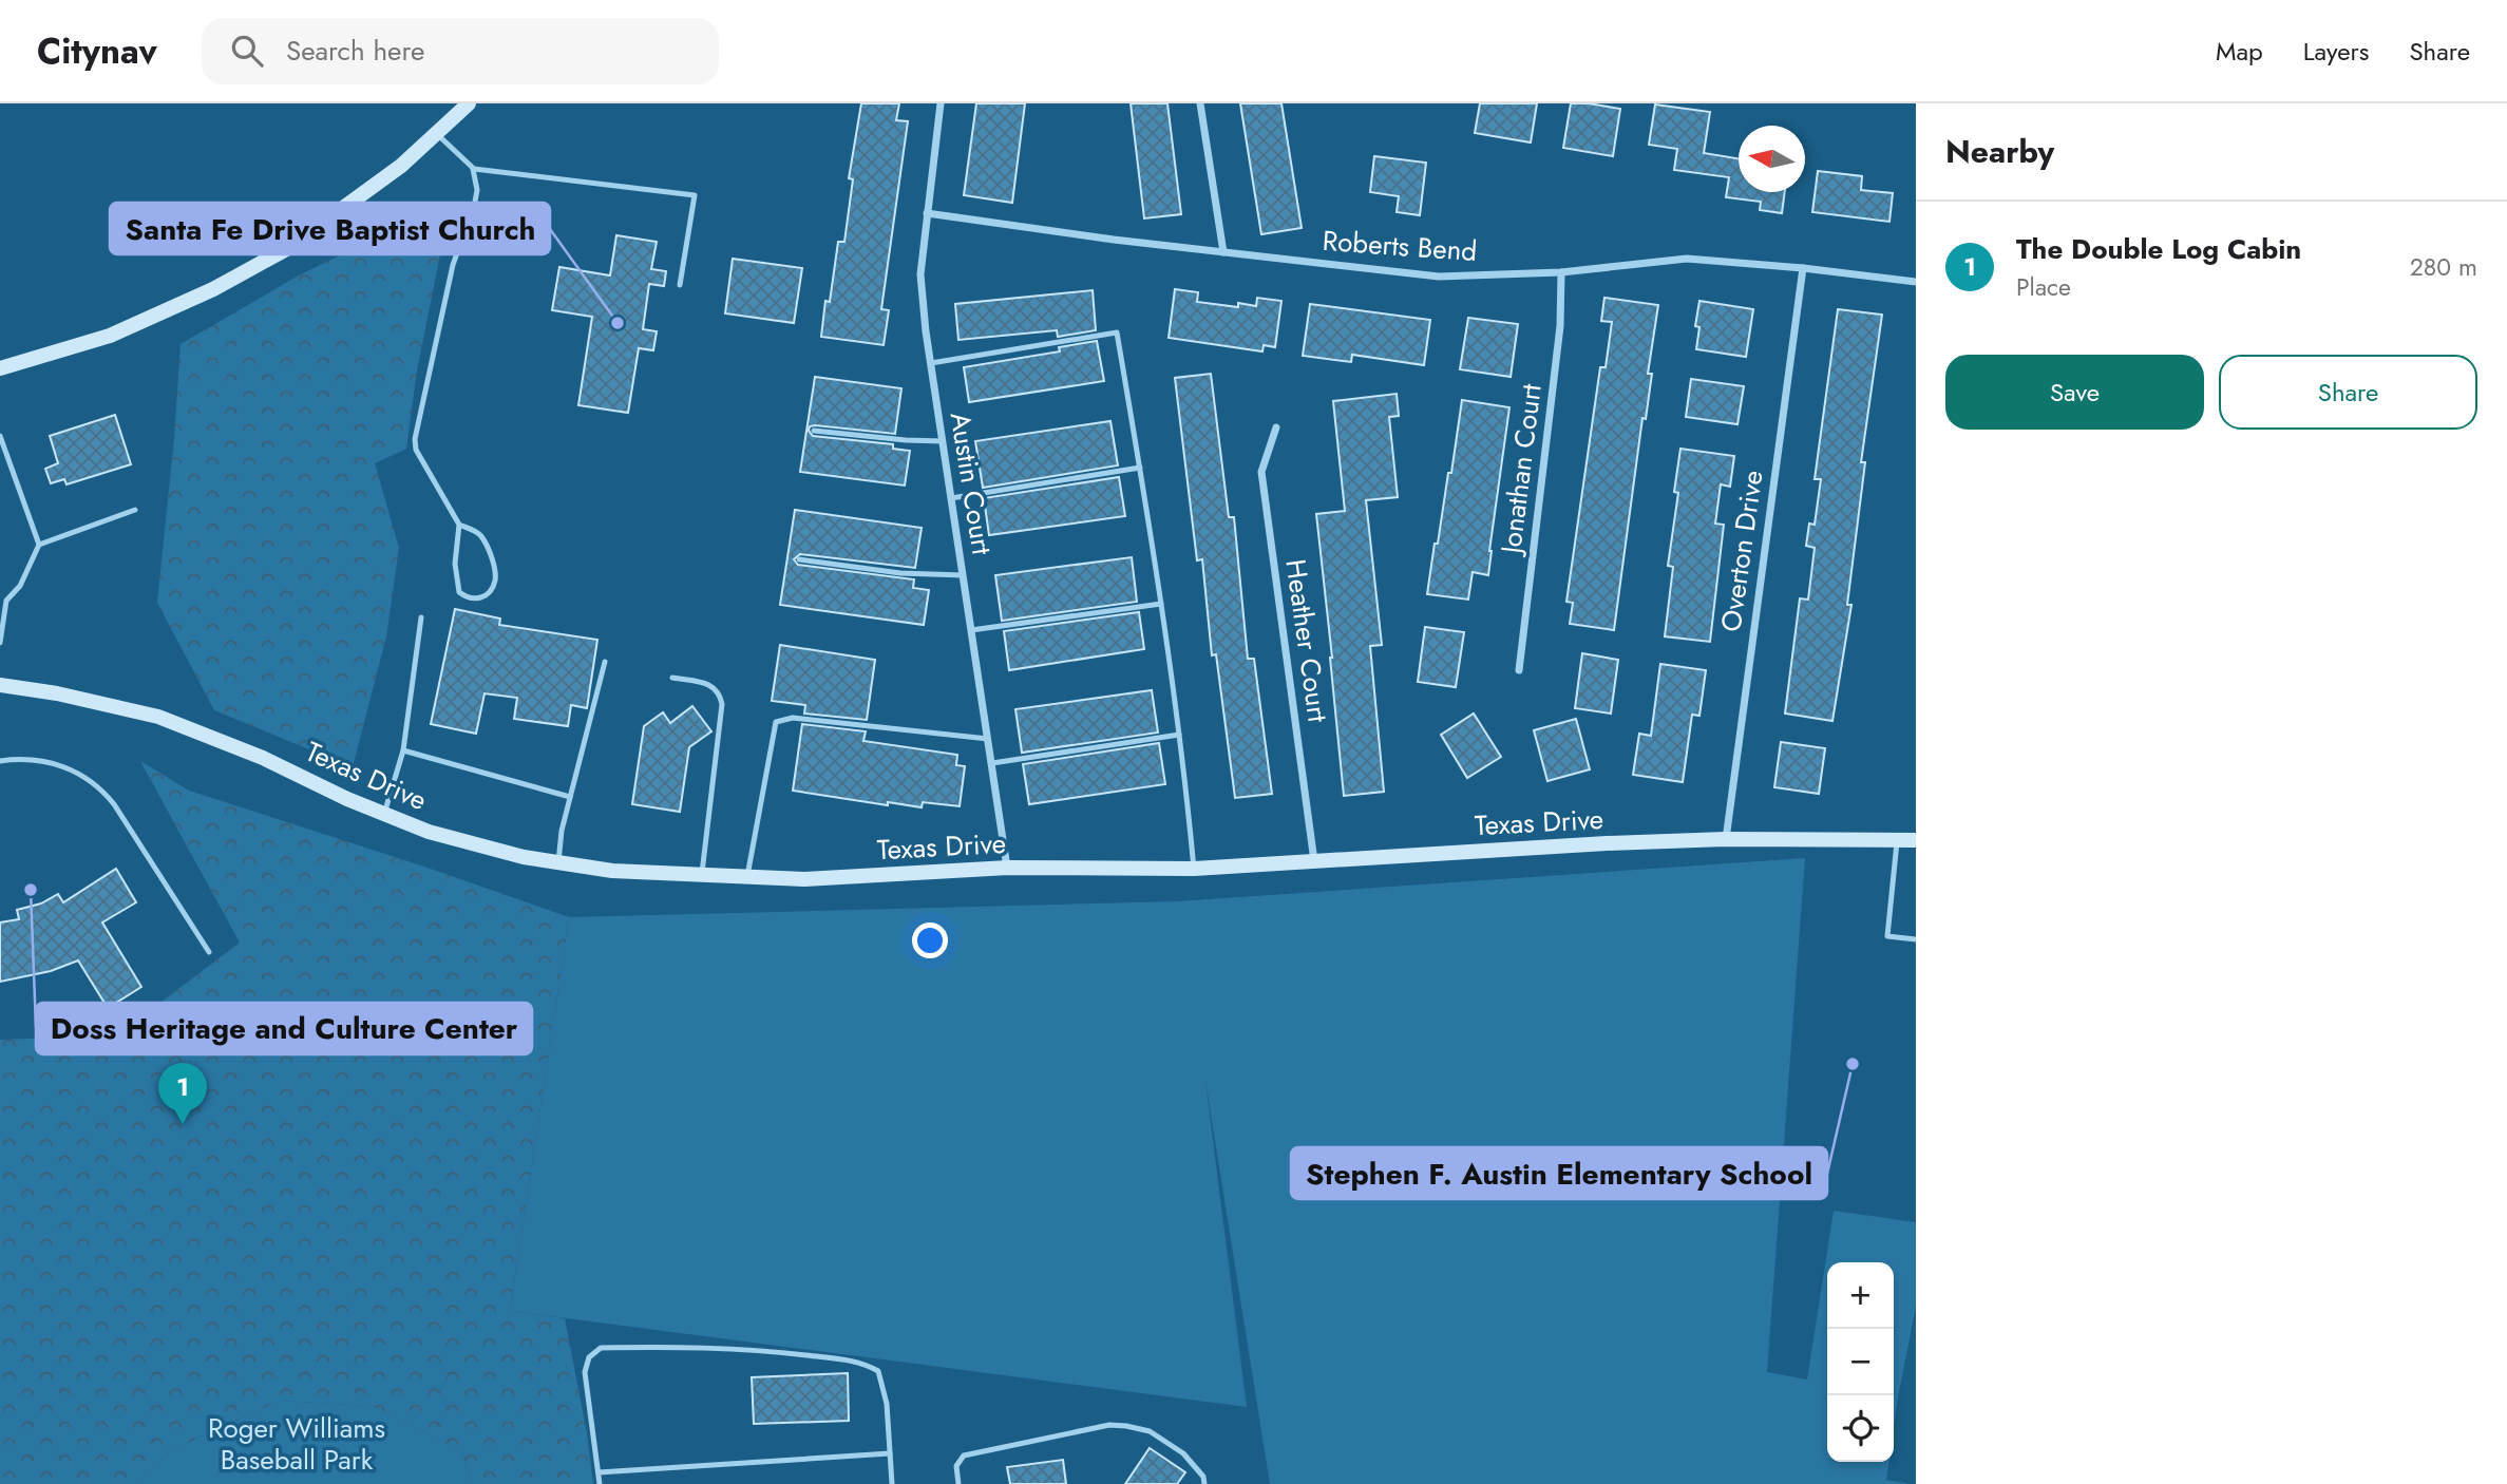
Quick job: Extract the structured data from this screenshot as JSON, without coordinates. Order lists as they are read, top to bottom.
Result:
{
  "streets": {
    "street": [
      "Roberts Bend",
      "Jonathan Court",
      "Austin Court",
      "Overton Drive",
      "Heather Court",
      "Texas Drive"
    ]
  },
  "crossings": [
    ["Roberts Bend", "Jonathan Court"],
    ["Roberts Bend", "Austin Court"],
    ["Roberts Bend", "Overton Drive"],
    ["Austin Court", "Texas Drive"],
    ["Overton Drive", "Texas Drive"],
    ["Heather Court", "Texas Drive"]
  ],
  "parks": ["Roger Williams Baseball Park"],
  "places": ["Santa Fe Drive Baptist Church", "Doss Heritage and Culture Center", "Stephen F. Austin Elementary School"],
  "north": "left",
  "page": {
    "header": "Citynav",
    "search": "Search here",
    "nav": ["Map", "Layers", "Share"],
    "heading": "Nearby",
    "list": [
      {
        "mark": "1",
        "name": "The Double Log Cabin",
        "note": "Place",
        "value": "280 m"
      }
    ],
    "buttons": ["Save", "Share"],
    "pins": "1",
    "map_buttons": ["+", "−"]
  }
}
